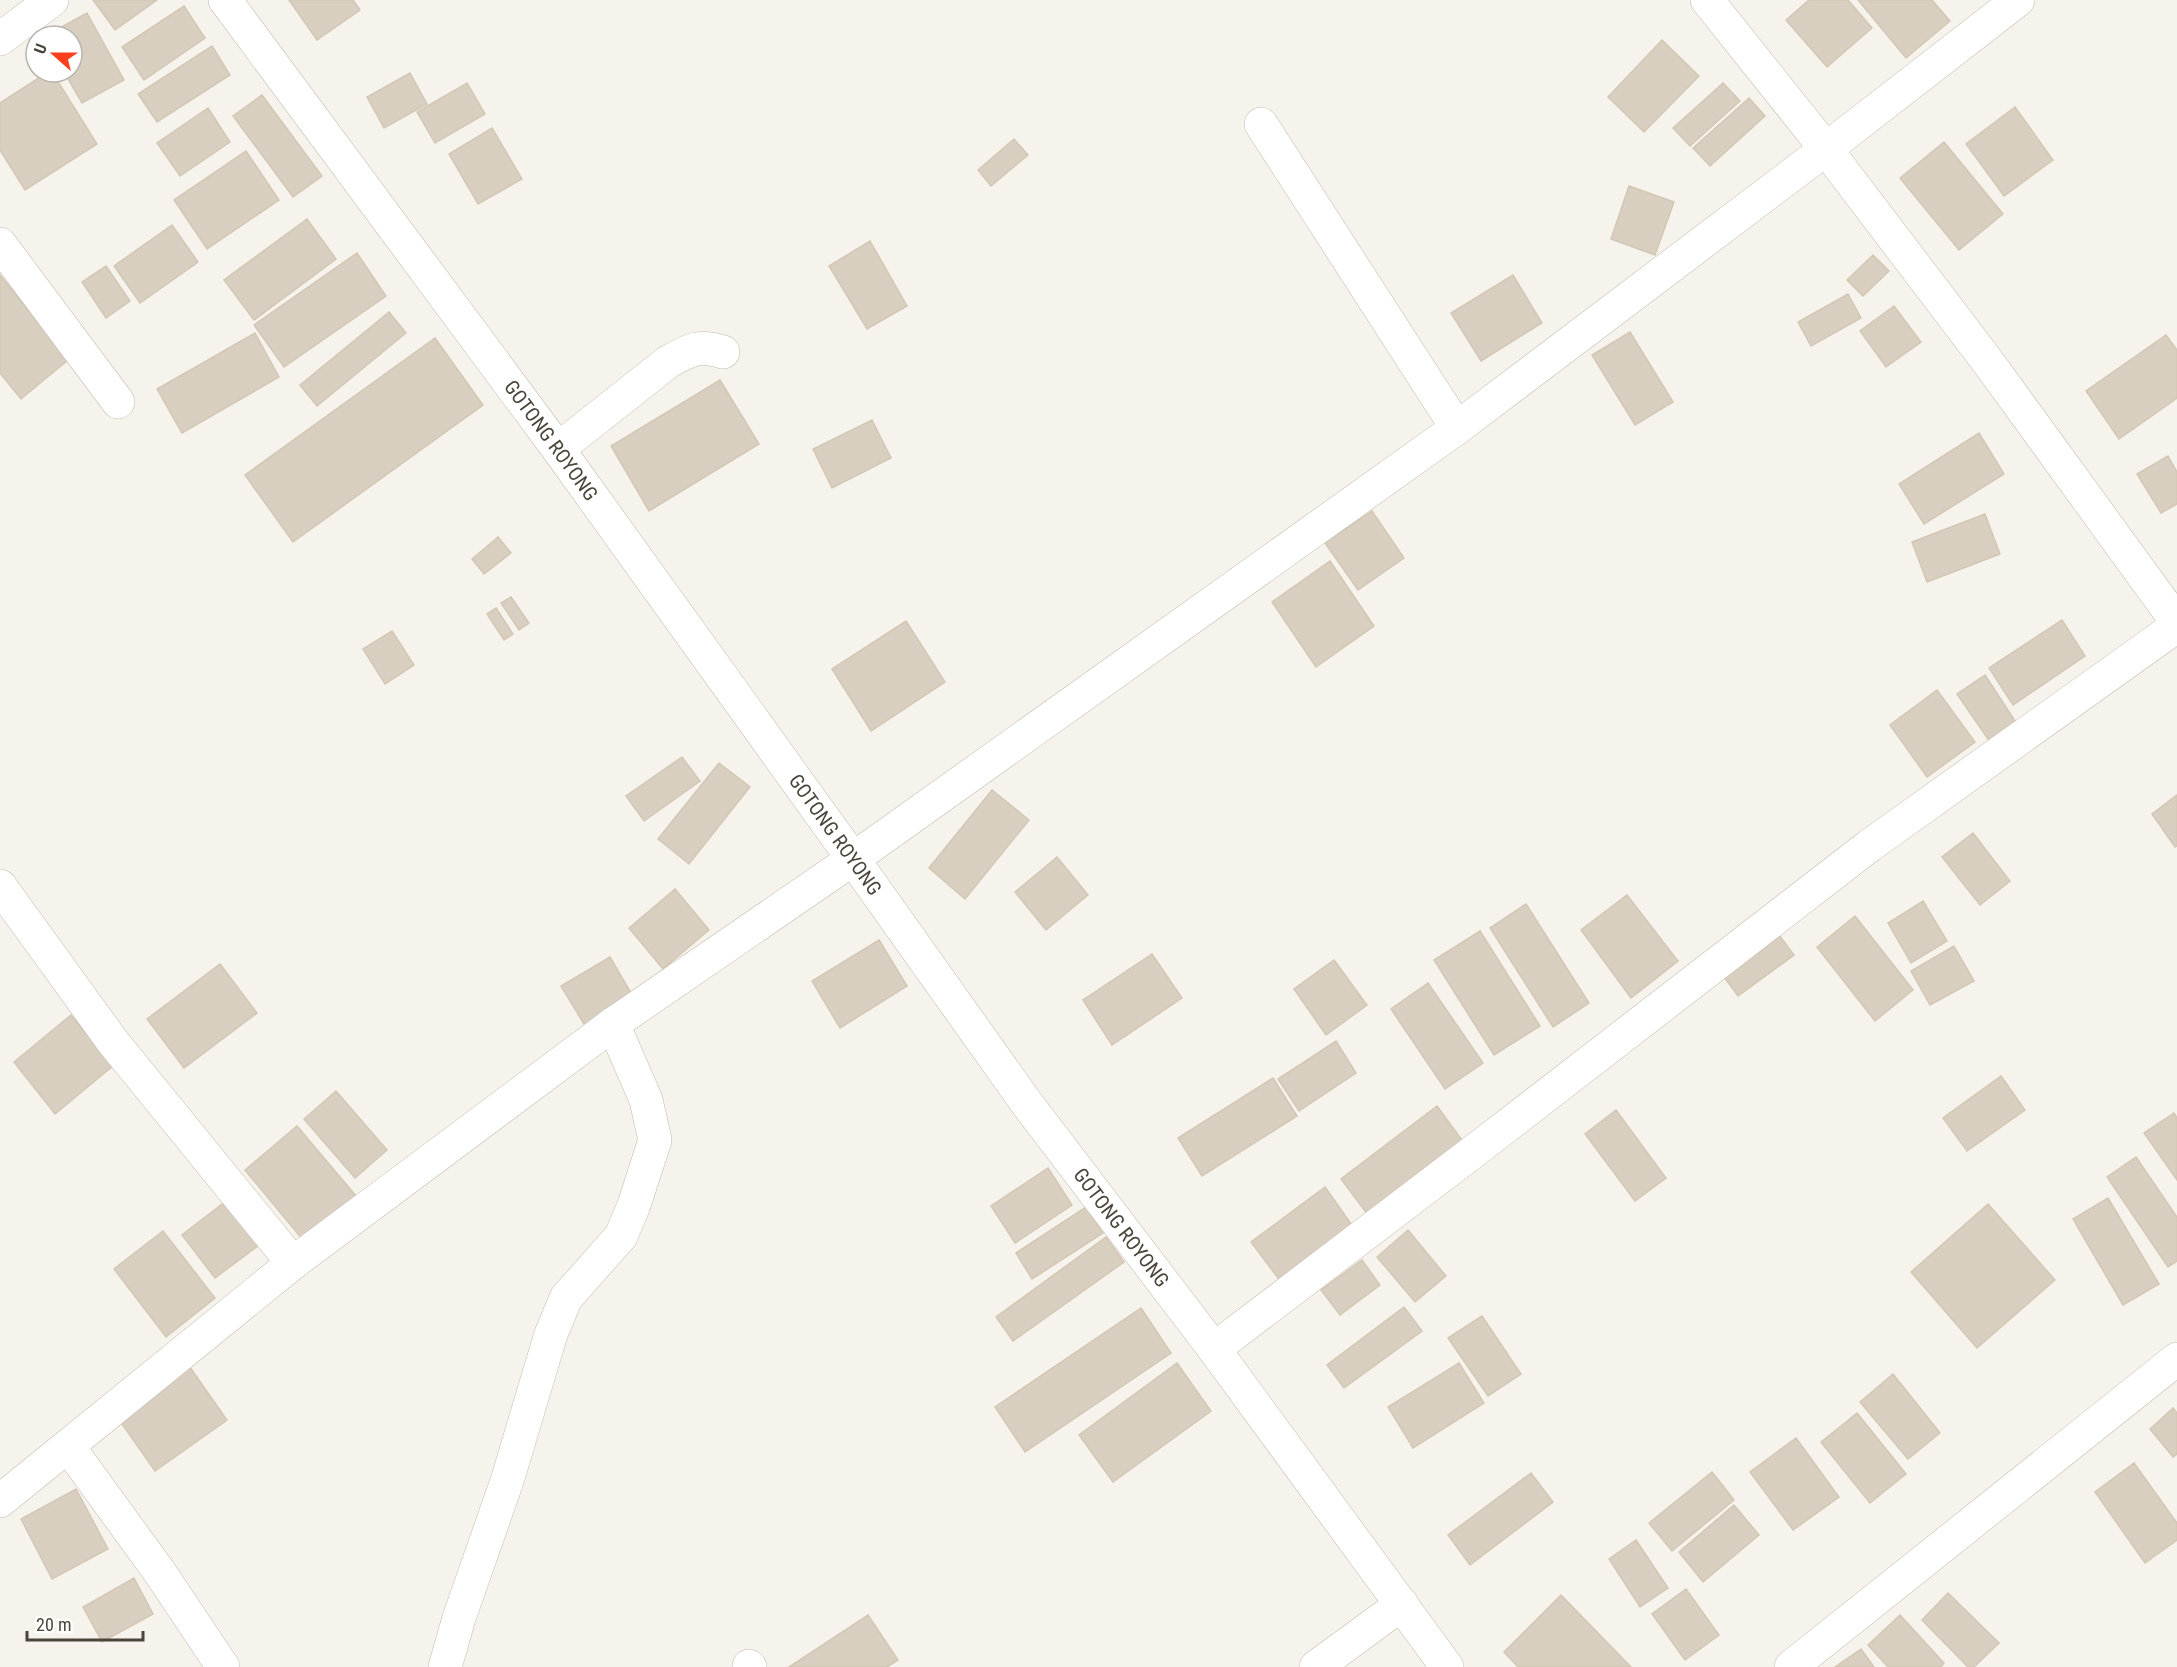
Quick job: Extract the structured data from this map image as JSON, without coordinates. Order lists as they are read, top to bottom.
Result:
{
  "streets": {
    "street": ["GOTONG ROYONG"]
  },
  "scale_bar": "20 m",
  "north": "left"
}
